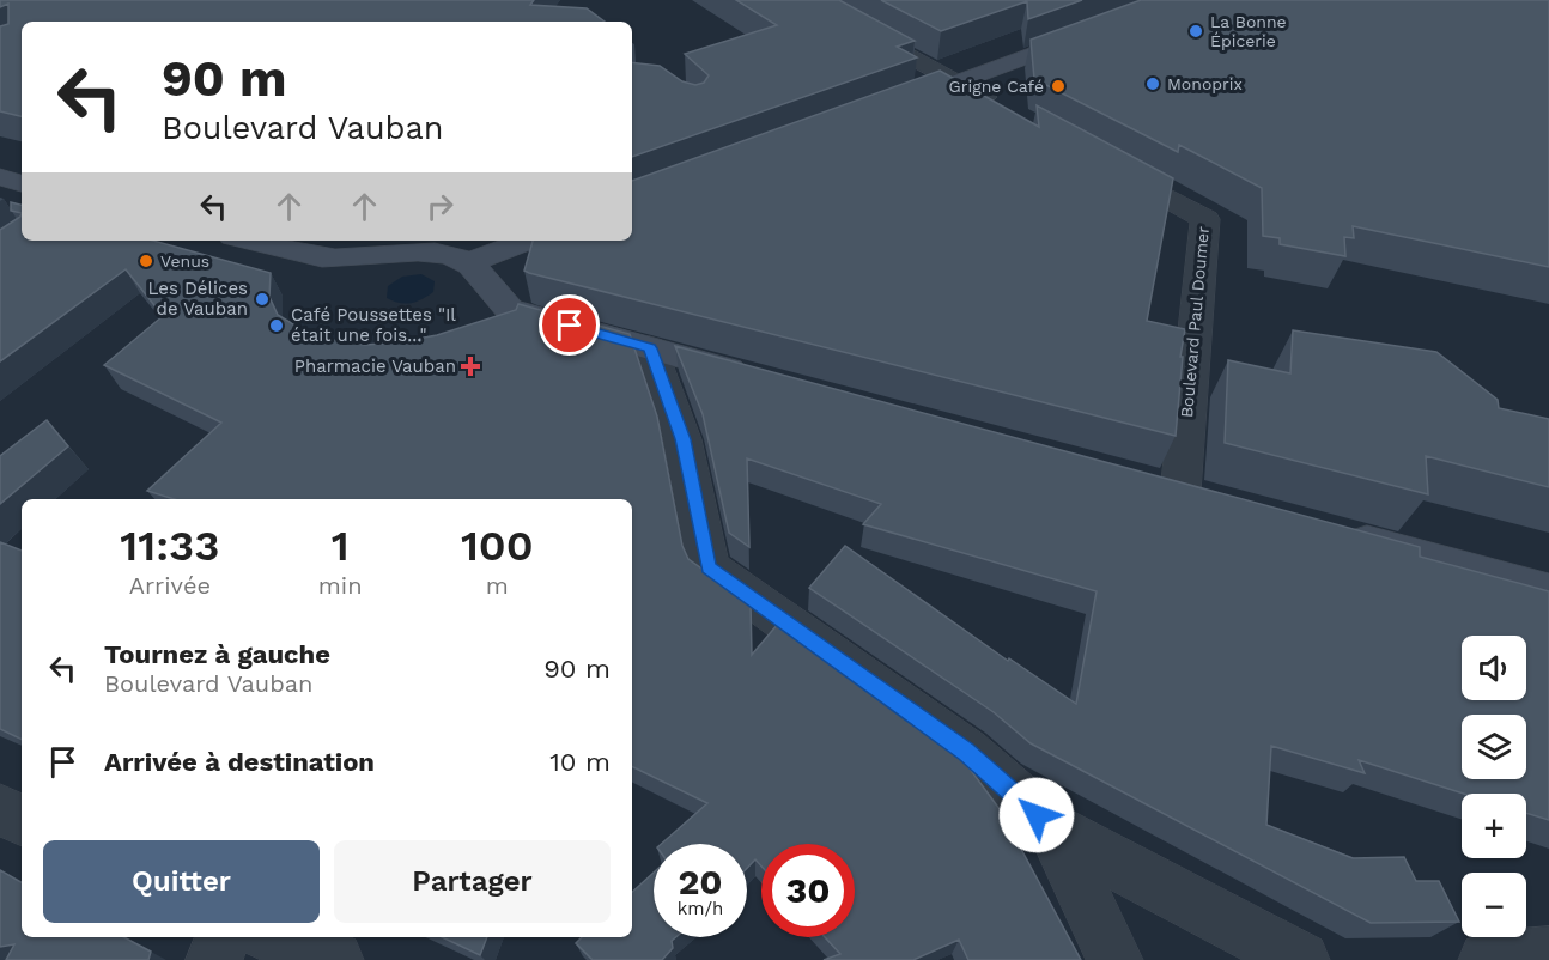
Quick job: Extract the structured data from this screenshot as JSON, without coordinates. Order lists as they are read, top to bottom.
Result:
{
  "streets": {
    "street": ["Boulevard Paul Doumer"]
  },
  "places": {
    "other": [
      "La Bonne Épicerie",
      "Monoprix",
      "Grigne Café",
      "Venus",
      "Les Délices de Vauban",
      "Café Poussettes \"Il était une fois...\""
    ],
    "health": ["Pharmacie Vauban"]
  },
  "page": {
    "turn": ["90 m", "Boulevard Vauban"],
    "eta": [
      "11:33",
      "Arrivée",
      "1",
      "min",
      "100",
      "m"
    ],
    "list": [
      {
        "name": "Tournez à gauche",
        "note": "Boulevard Vauban",
        "value": "90 m"
      },
      {
        "name": "Arrivée à destination",
        "value": "10 m"
      }
    ],
    "map_buttons": ["+", "−"],
    "buttons": ["Quitter", "Partager"],
    "speed": "20 km/h",
    "limit": "30"
  }
}
